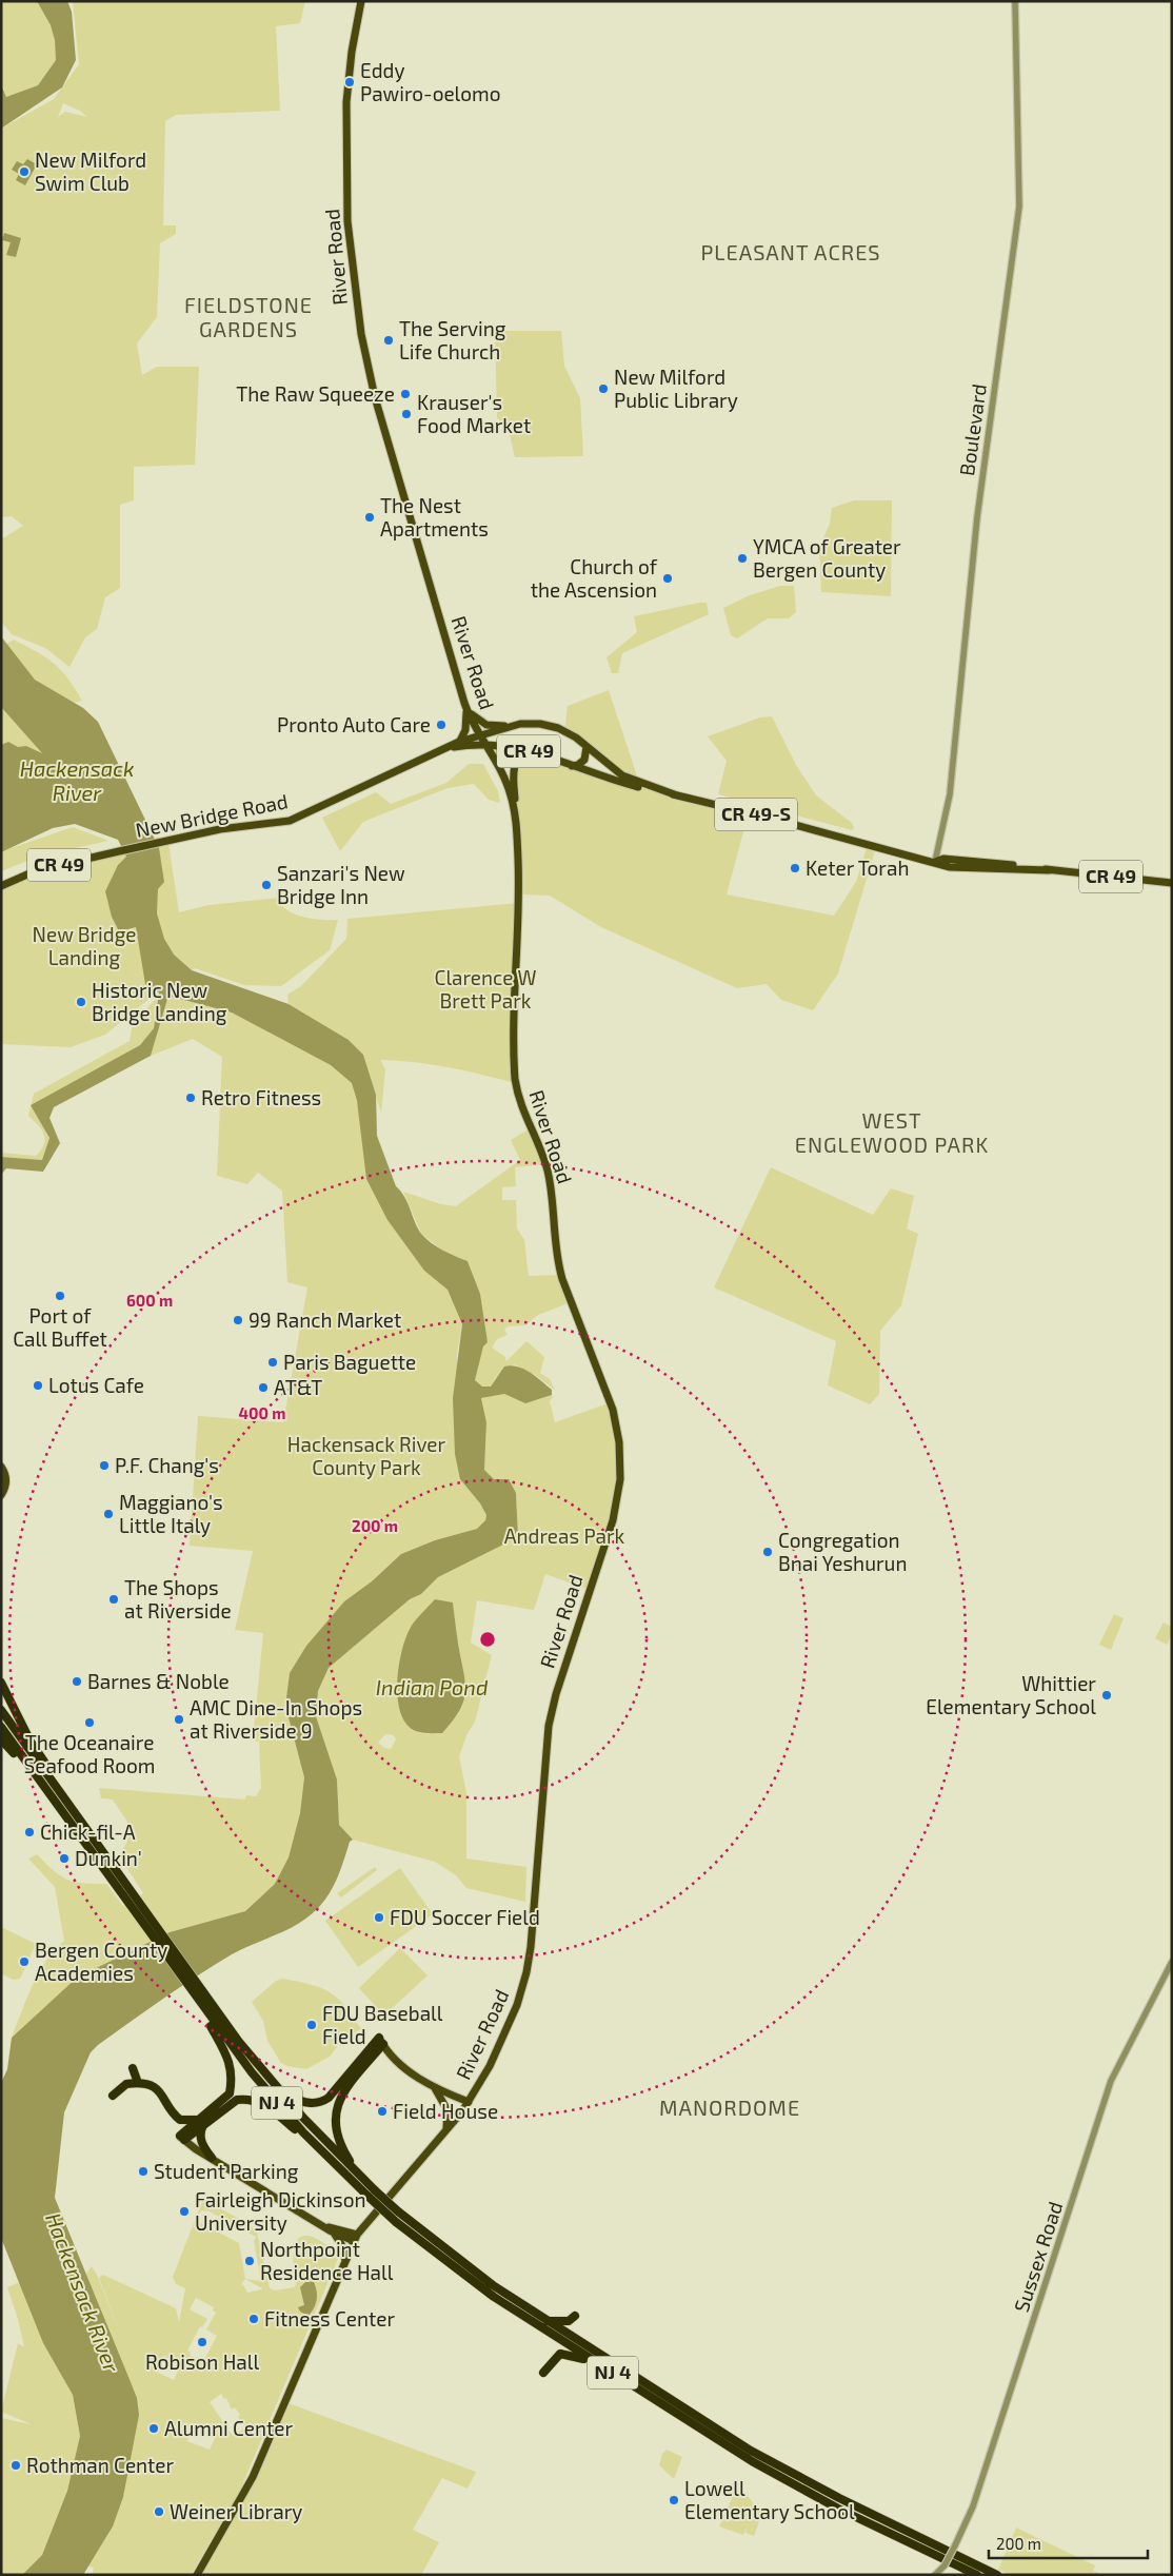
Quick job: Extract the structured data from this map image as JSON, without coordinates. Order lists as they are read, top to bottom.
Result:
{
  "streets": {
    "highway": ["NJ 4"],
    "main road": [
      "River Road",
      "CR 49",
      "CR 49-S",
      "New Bridge Road"
    ],
    "street": ["Boulevard", "Sussex Road"]
  },
  "crossings": [
    ["River Road", "CR 49"],
    ["River Road", "New Bridge Road"],
    ["Boulevard", "CR 49"],
    ["CR 49", "CR 49-S"],
    ["CR 49", "New Bridge Road"]
  ],
  "districts": [
    "PLEASANT ACRES",
    "FIELDSTONE GARDENS",
    "WEST ENGLEWOOD PARK",
    "MANORDOME"
  ],
  "water": ["Hackensack River", "Indian Pond"],
  "parks": [
    "New Bridge Landing",
    "Clarence W Brett Park",
    "Hackensack River County Park",
    "Andreas Park"
  ],
  "places": [
    "Eddy Pawiro-oelomo",
    "New Milford Swim Club",
    "The Serving Life Church",
    "New Milford Public Library",
    "The Raw Squeeze",
    "Krauser's Food Market",
    "The Nest Apartments",
    "YMCA of Greater Bergen County",
    "Church of the Ascension",
    "Pronto Auto Care",
    "Keter Torah",
    "Sanzari's New Bridge Inn",
    "Historic New Bridge Landing",
    "Retro Fitness",
    "Port of Call Buffet",
    "99 Ranch Market",
    "Paris Baguette",
    "Lotus Cafe",
    "AT&T",
    "P.F. Chang's",
    "Maggiano's Little Italy",
    "Congregation Bnai Yeshurun",
    "The Shops at Riverside",
    "Barnes & Noble",
    "Whittier Elementary School",
    "AMC Dine-In Shops at Riverside 9",
    "The Oceanaire Seafood Room",
    "Chick-fil-A",
    "Dunkin'",
    "FDU Soccer Field",
    "Bergen County Academies",
    "FDU Baseball Field",
    "Field House",
    "Student Parking",
    "Fairleigh Dickinson University",
    "Northpoint Residence Hall",
    "Fitness Center",
    "Robison Hall",
    "Alumni Center",
    "Rothman Center",
    "Lowell Elementary School",
    "Weiner Library"
  ],
  "scale_bar": "200 m",
  "rings": ["600 m", "400 m", "200 m"]
}
